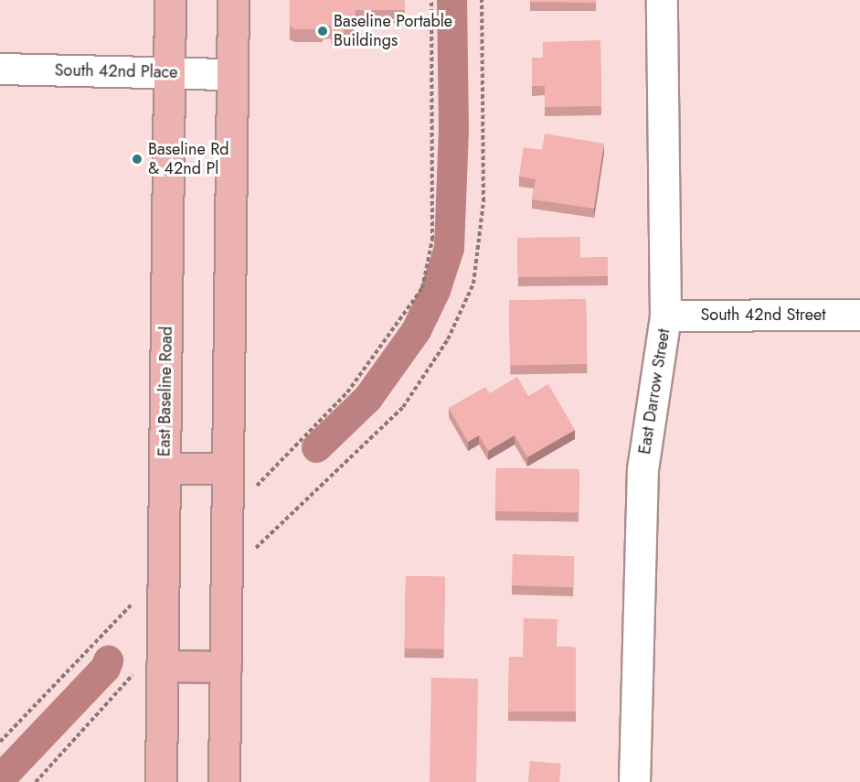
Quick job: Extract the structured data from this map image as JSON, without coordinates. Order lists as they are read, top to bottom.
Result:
{
  "streets": {
    "main road": ["East Baseline Road"],
    "street": ["South 42nd Place", "South 42nd Street", "East Darrow Street"]
  },
  "crossings": [
    ["South 42nd Place", "East Baseline Road"],
    ["South 42nd Street", "East Darrow Street"]
  ],
  "places": ["Baseline Portable Buildings", "Baseline Rd & 42nd Pl"]
}
